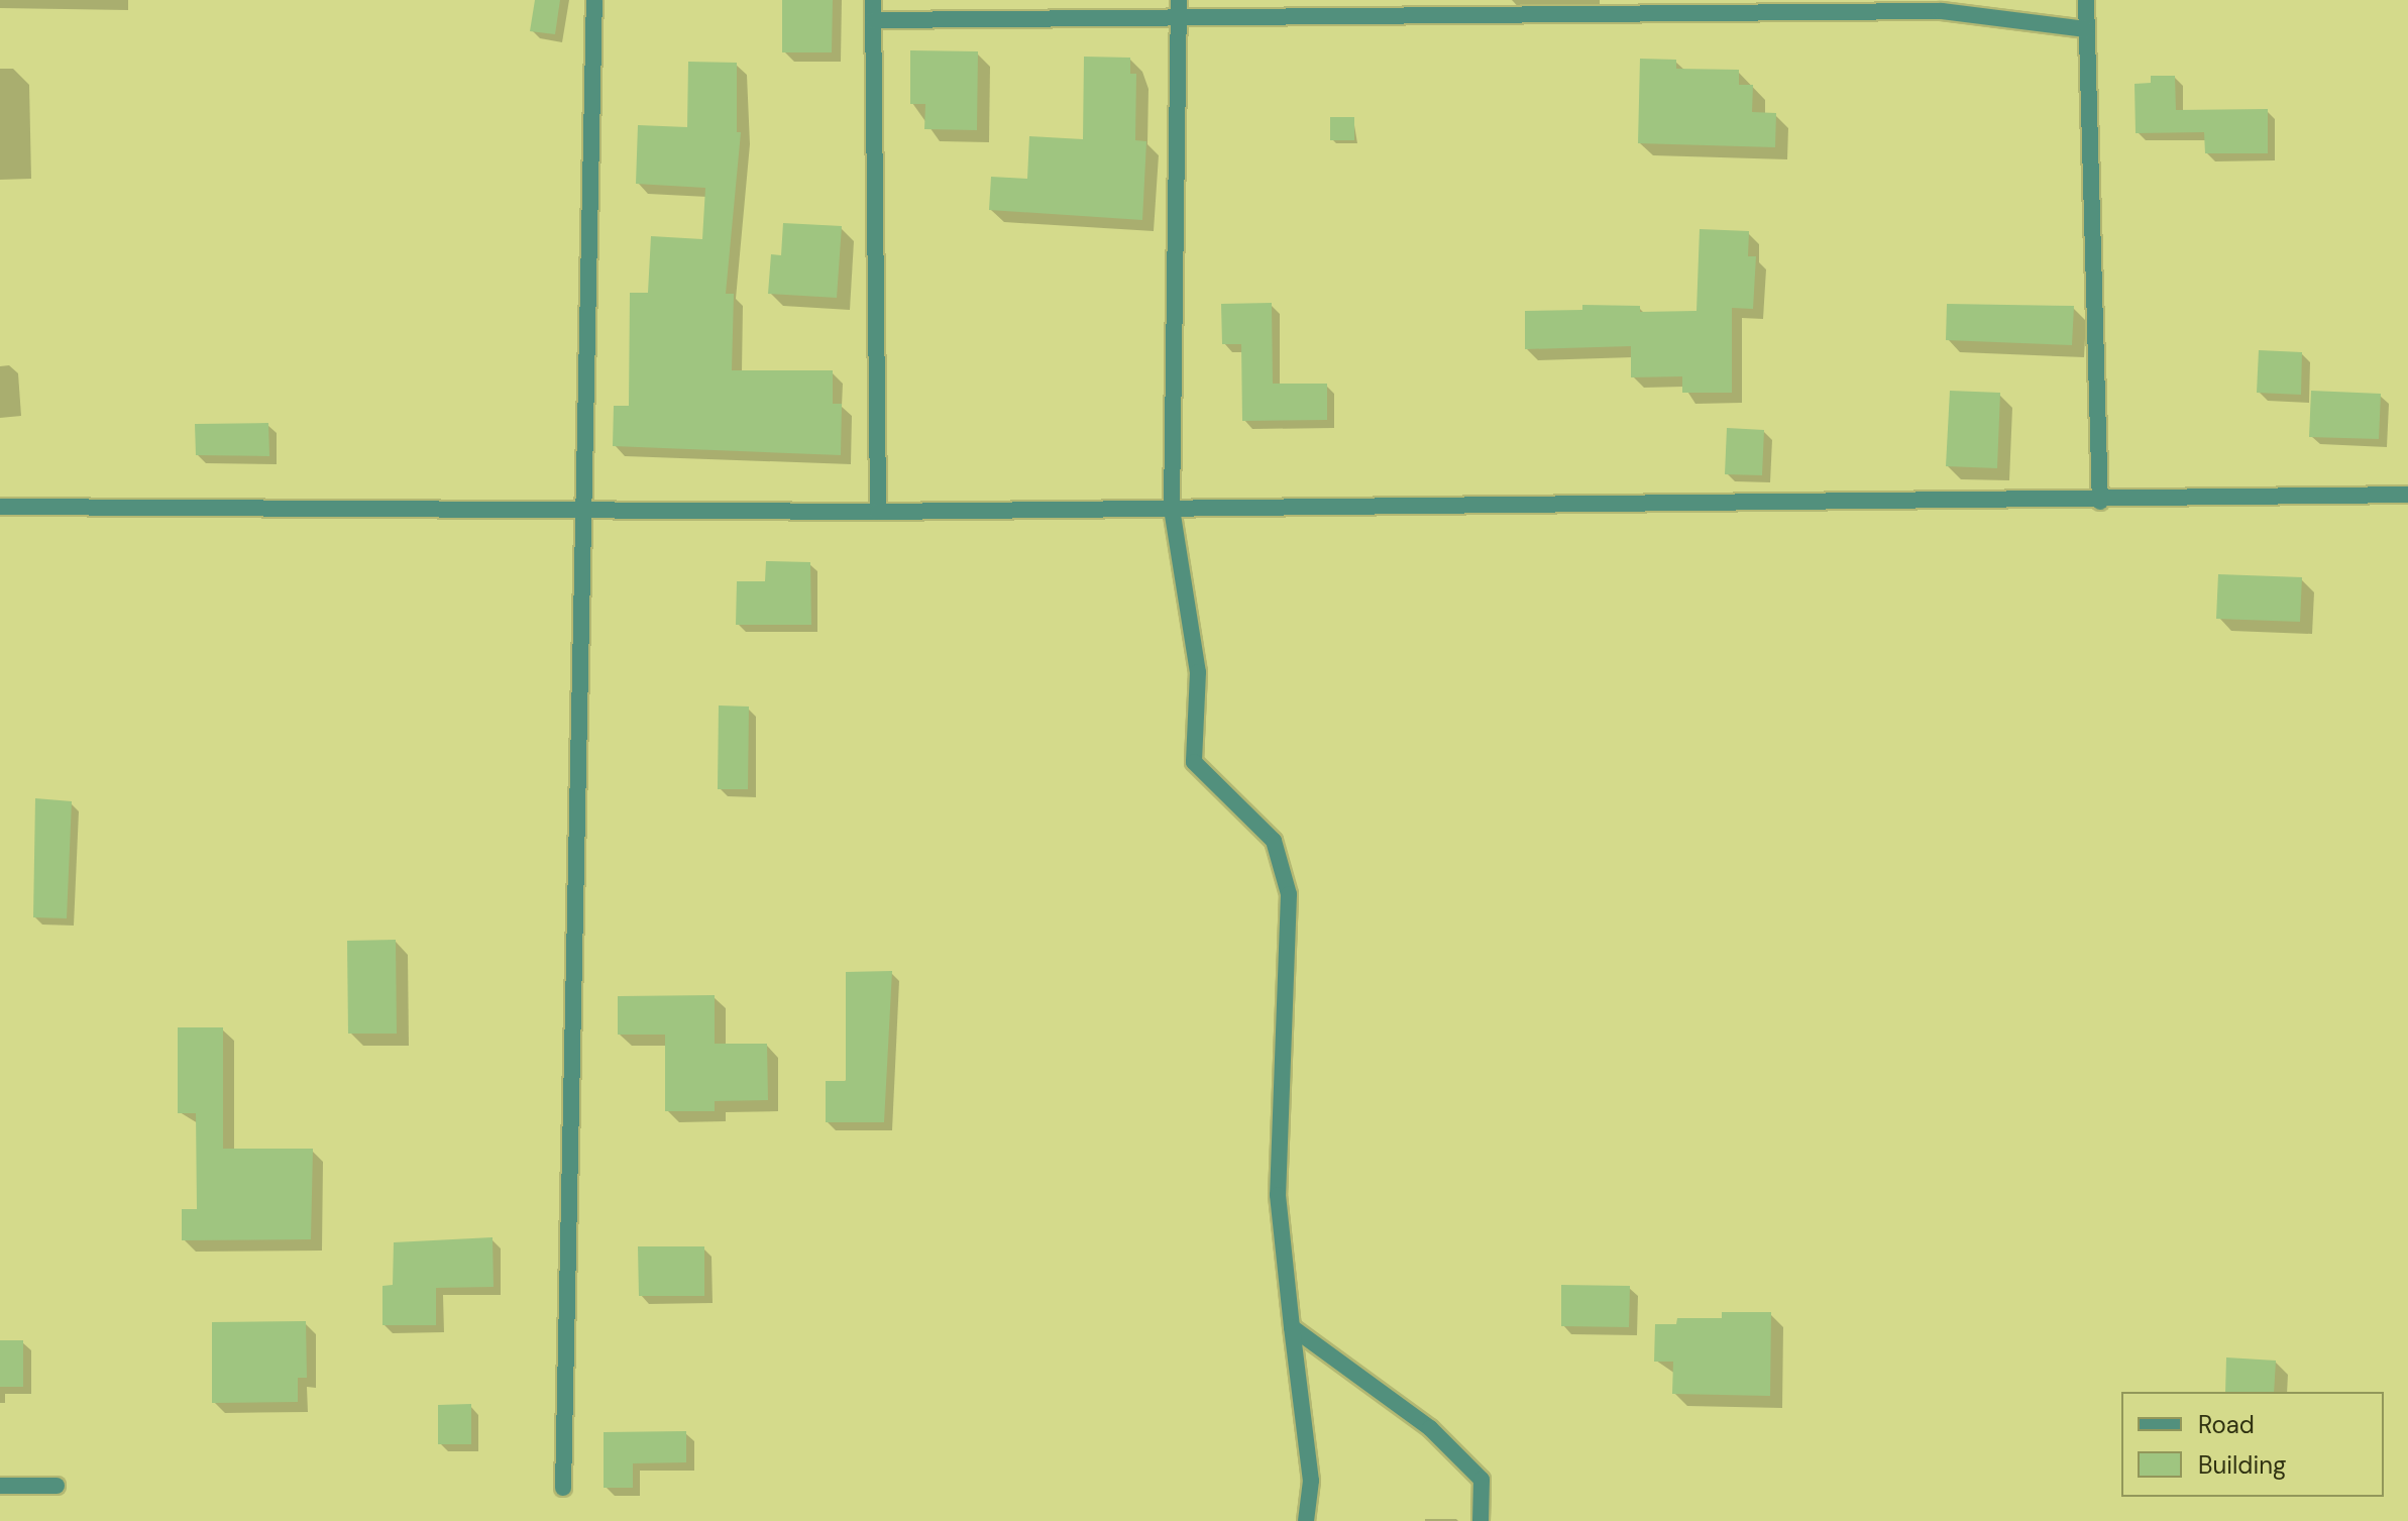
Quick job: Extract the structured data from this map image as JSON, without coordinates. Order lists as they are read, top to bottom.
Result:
{
  "legend": ["Road", "Building"]
}
